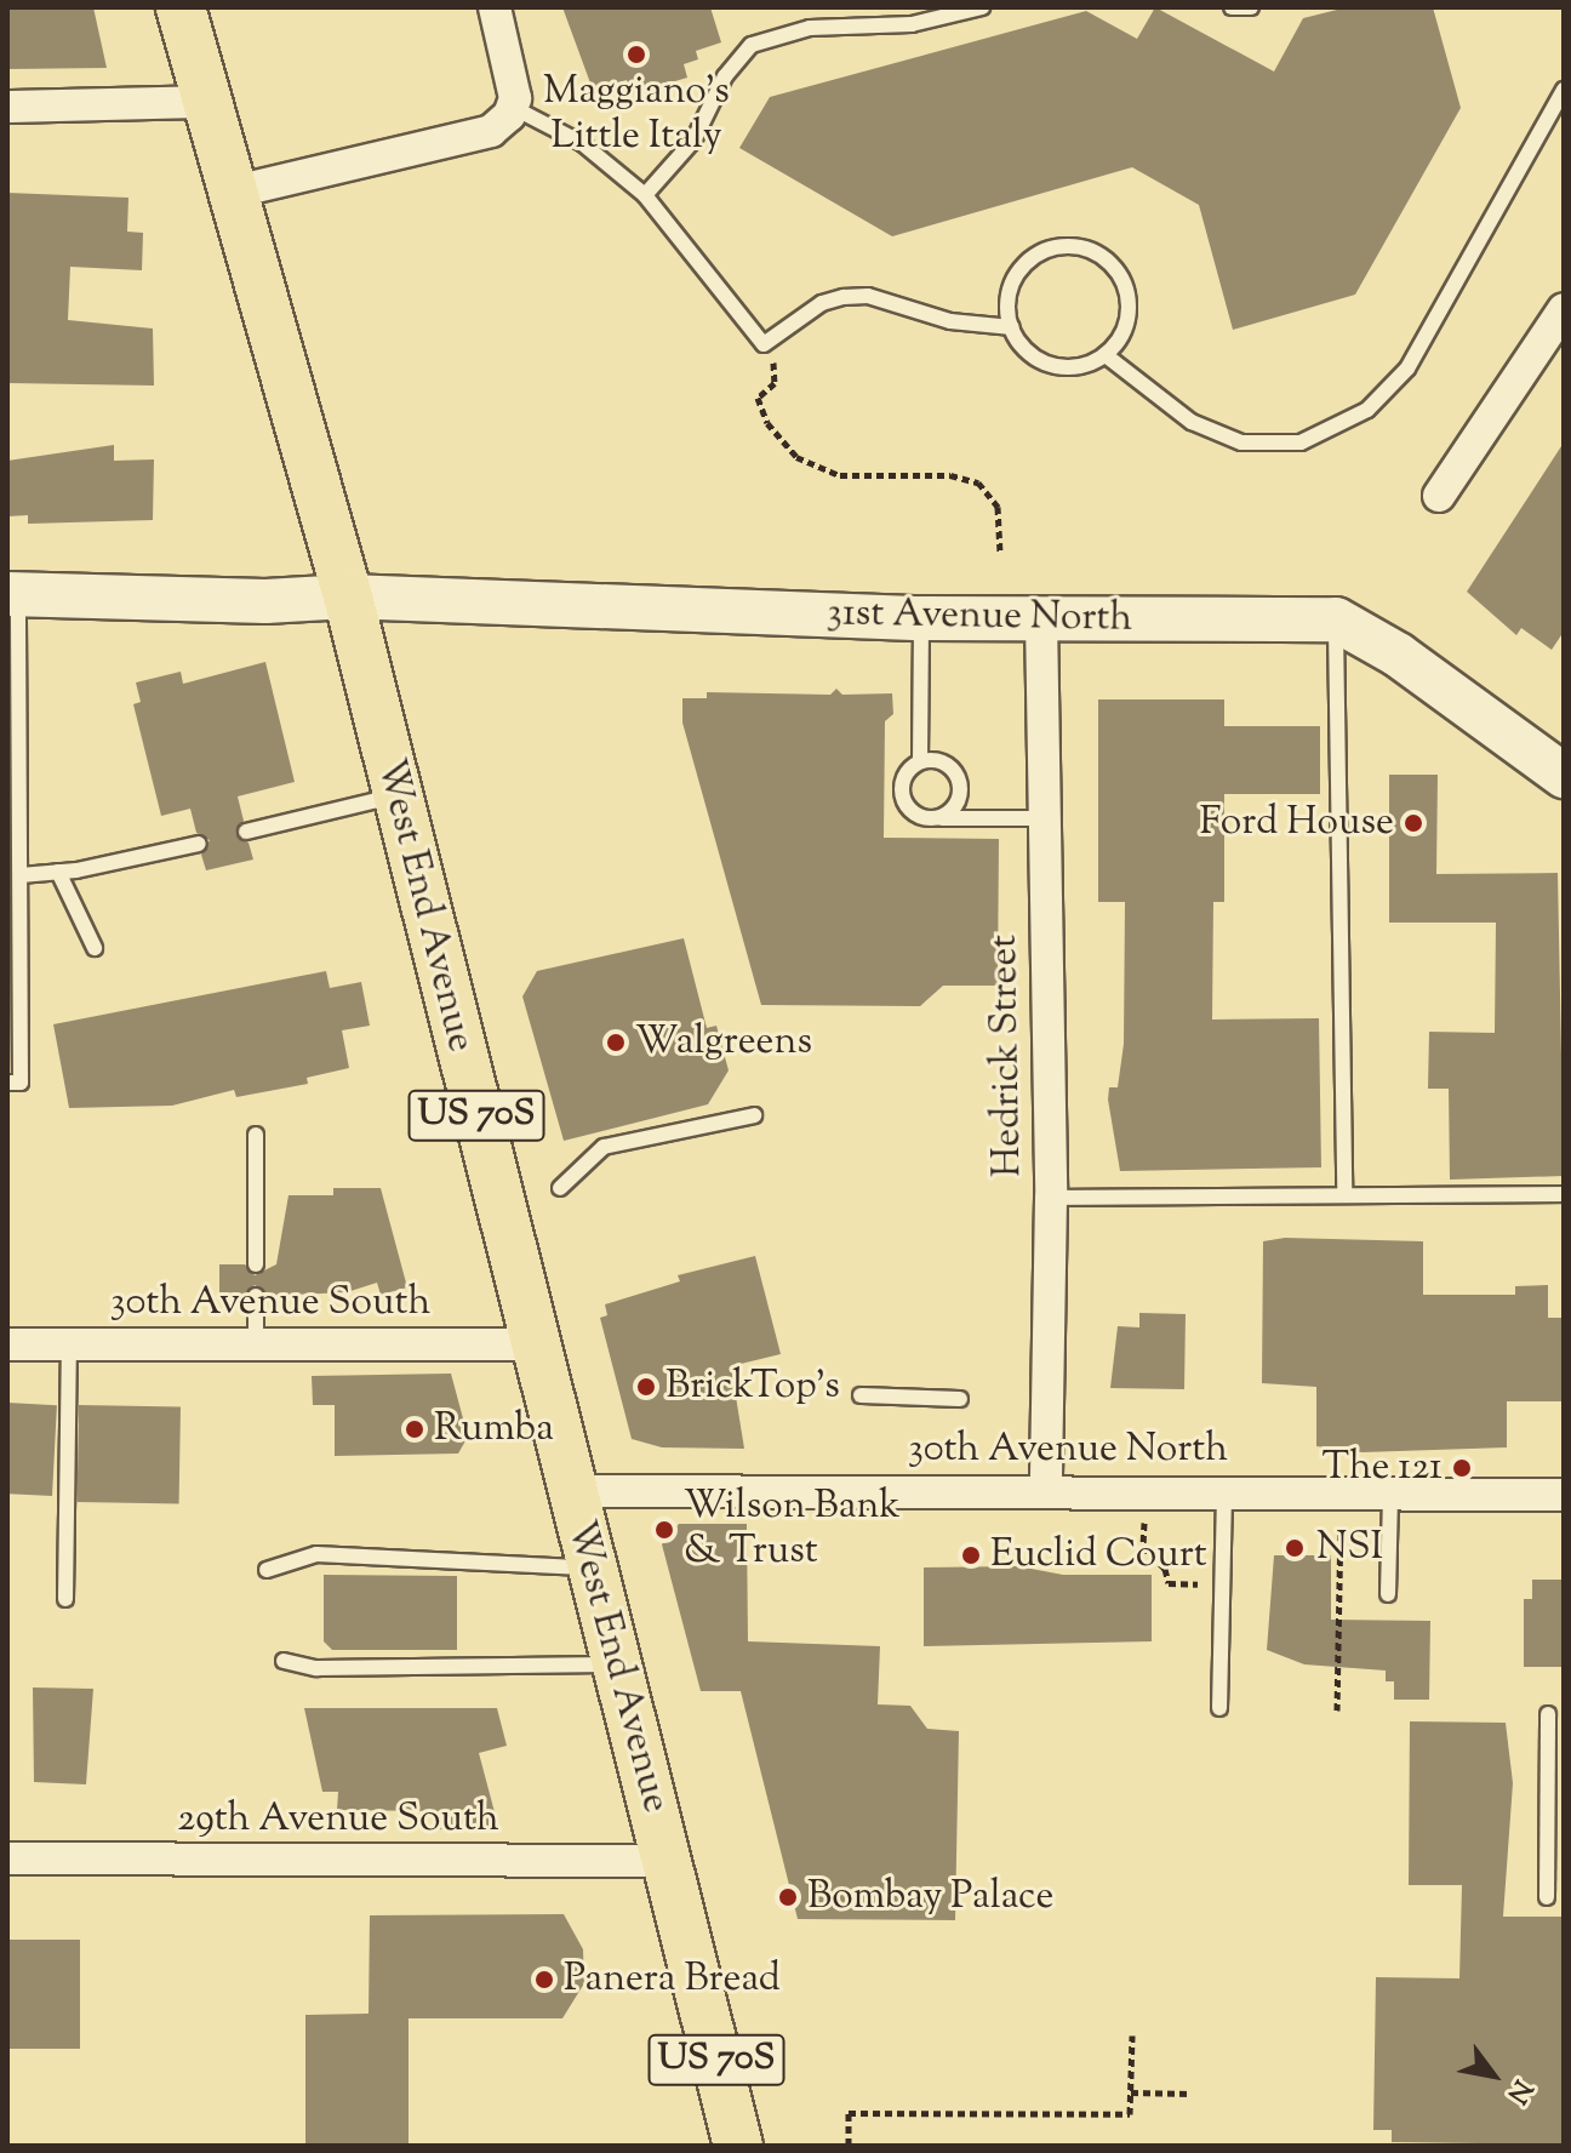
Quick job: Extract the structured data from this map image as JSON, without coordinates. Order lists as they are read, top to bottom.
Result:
{
  "streets": {
    "main road": ["31st Avenue North", "West End Avenue", "US 70S"],
    "street": [
      "Hedrick Street",
      "30th Avenue South",
      "30th Avenue North",
      "29th Avenue South"
    ]
  },
  "crossings": [
    ["31st Avenue North", "West End Avenue"],
    ["31st Avenue North", "Hedrick Street"],
    ["West End Avenue", "30th Avenue South"],
    ["West End Avenue", "30th Avenue North"],
    ["West End Avenue", "29th Avenue South"],
    ["Hedrick Street", "30th Avenue North"]
  ],
  "places": [
    "Maggiano's Little Italy",
    "Ford House",
    "Walgreens",
    "BrickTop's",
    "Rumba",
    "The 121",
    "Wilson Bank & Trust",
    "NSI",
    "Euclid Court",
    "Bombay Palace",
    "Panera Bread"
  ],
  "north": "bottom right"
}
